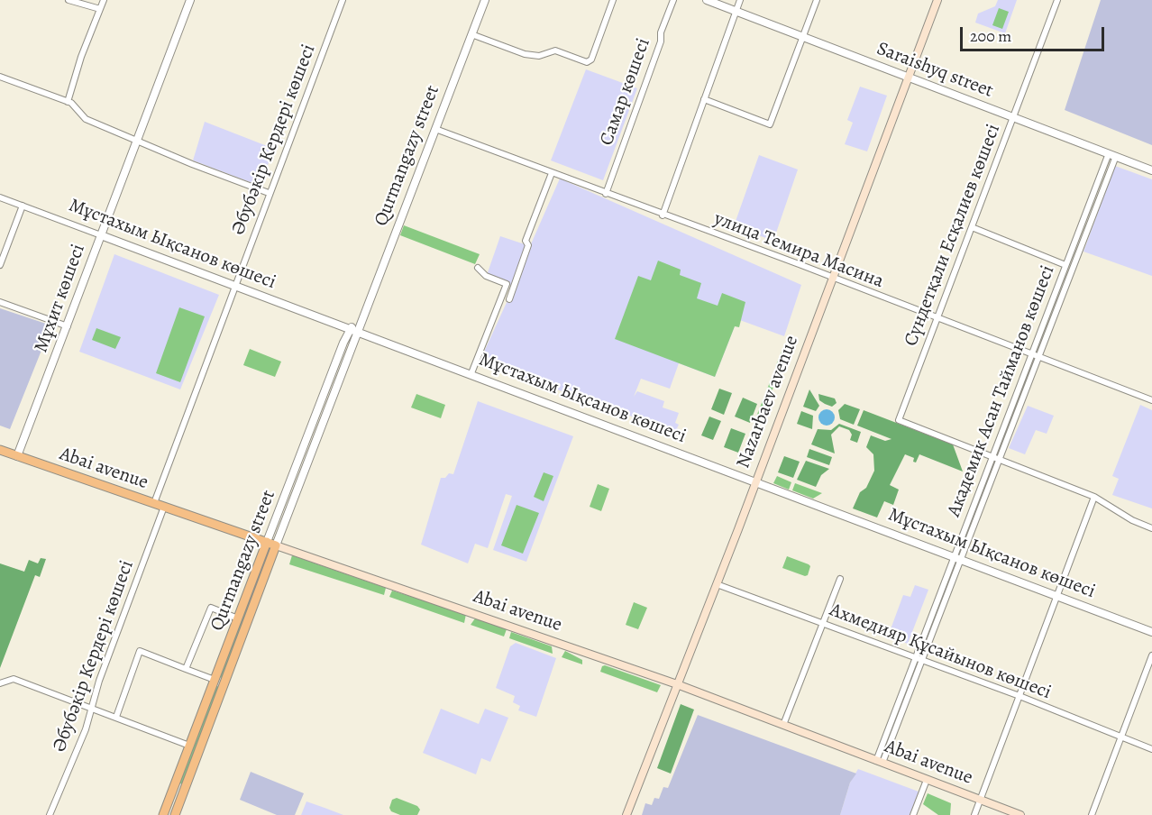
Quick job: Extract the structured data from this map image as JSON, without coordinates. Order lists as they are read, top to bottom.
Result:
{
  "streets": {
    "main road": ["Qurmangazy street", "Nazarbaev avenue", "Abai avenue"],
    "street": [
      "Saraishyq street",
      "Самар көшесі",
      "Әбубәкір Кердері көшесі",
      "Сүндетқали Есқалиев көшесі",
      "Мұстахым Ықсанов көшесі",
      "улица Темира Масина",
      "Мұхит көшесі",
      "Академик Асан Тайманов көшесі",
      "Ахмедияр Құсайынов көшесі"
    ]
  },
  "crossings": [
    ["Saraishyq street", "Сүндетқали Есқалиев көшесі"],
    ["Saraishyq street", "Академик Асан Тайманов көшесі"],
    ["Saraishyq street", "Nazarbaev avenue"],
    ["Самар көшесі", "улица Темира Масина"],
    ["Әбубәкір Кердері көшесі", "Мұстахым Ықсанов көшесі"],
    ["Әбубәкір Кердері көшесі", "Abai avenue"],
    ["Qurmangazy street", "Мұстахым Ықсанов көшесі"],
    ["Qurmangazy street", "улица Темира Масина"],
    ["Qurmangazy street", "Abai avenue"],
    ["Сүндетқали Есқалиев көшесі", "улица Темира Масина"],
    ["Сүндетқали Есқалиев көшесі", "Академик Асан Тайманов көшесі"],
    ["Мұстахым Ықсанов көшесі", "Мұхит көшесі"],
    ["Мұстахым Ықсанов көшесі", "Академик Асан Тайманов көшесі"],
    ["Мұстахым Ықсанов көшесі", "Nazarbaev avenue"],
    ["улица Темира Масина", "Академик Асан Тайманов көшесі"],
    ["улица Темира Масина", "Nazarbaev avenue"],
    ["Мұхит көшесі", "Abai avenue"],
    ["Академик Асан Тайманов көшесі", "Abai avenue"],
    ["Академик Асан Тайманов көшесі", "Ахмедияр Құсайынов көшесі"],
    ["Nazarbaev avenue", "Abai avenue"],
    ["Nazarbaev avenue", "Ахмедияр Құсайынов көшесі"]
  ],
  "scale_bar": "200 m"
}
